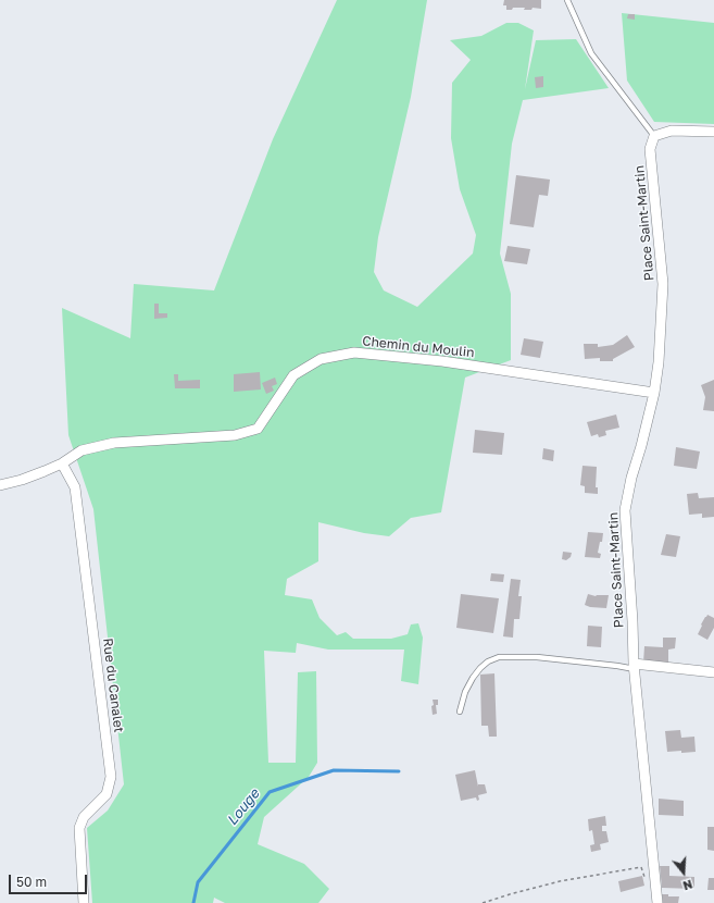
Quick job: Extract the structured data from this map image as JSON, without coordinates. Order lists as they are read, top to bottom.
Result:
{
  "streets": {
    "street": ["Place Saint-Martin", "Chemin du Moulin", "Rue du Canalet"]
  },
  "crossings": [
    ["Place Saint-Martin", "Chemin du Moulin"],
    ["Chemin du Moulin", "Rue du Canalet"]
  ],
  "water": ["Louge"],
  "scale_bar": "50 m",
  "north": "bottom"
}
